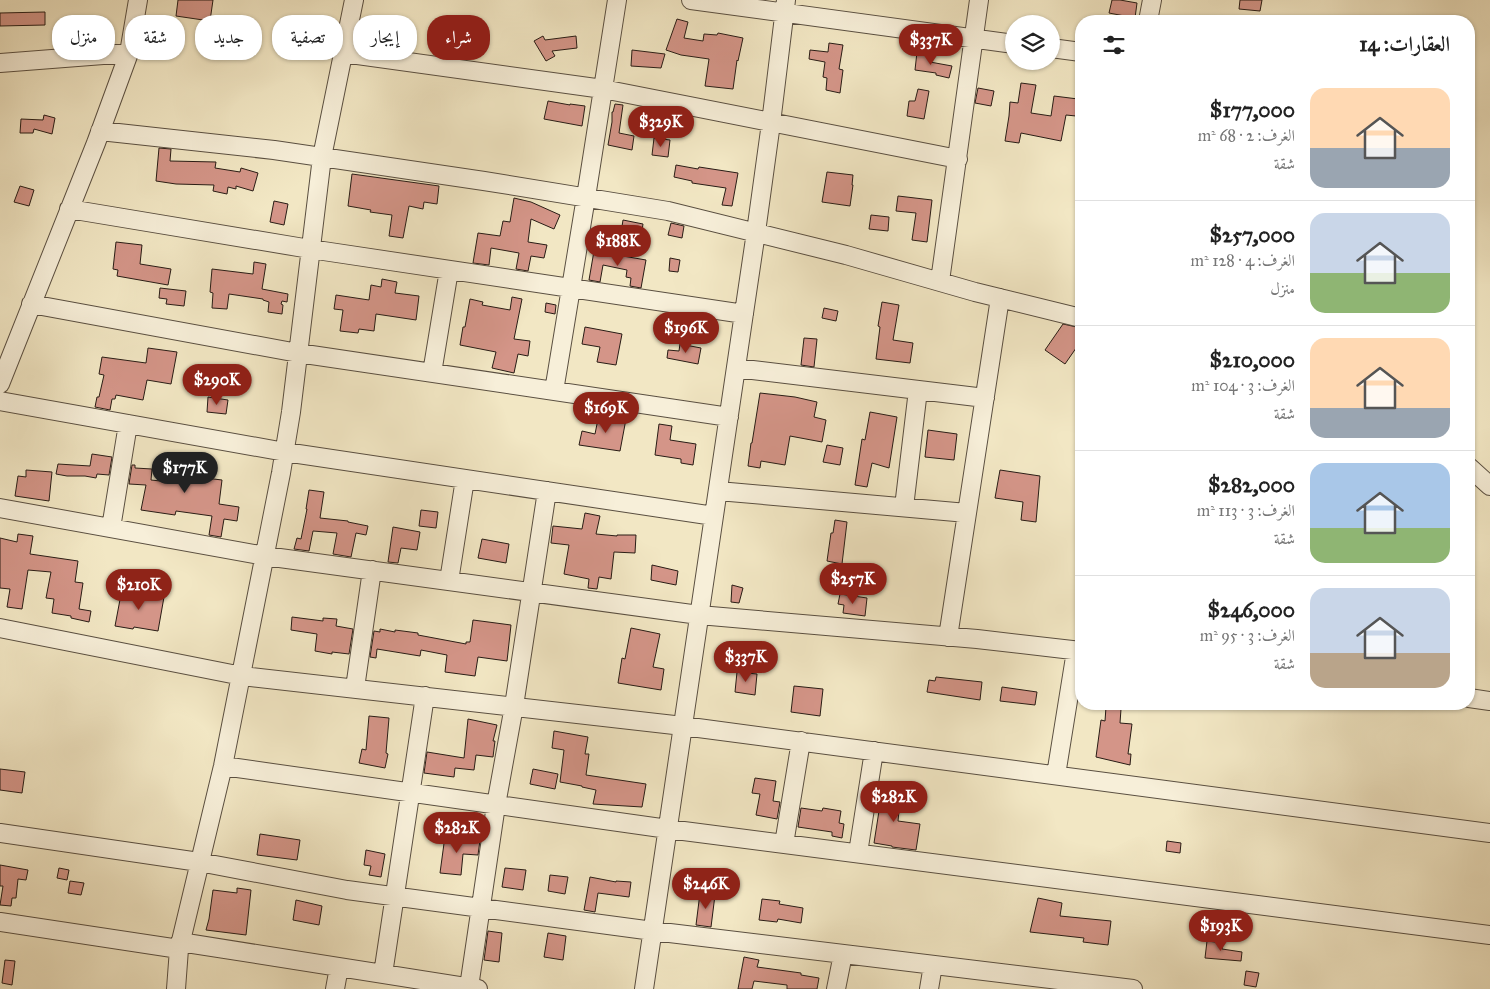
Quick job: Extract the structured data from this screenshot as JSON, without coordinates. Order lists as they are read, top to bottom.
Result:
{
  "page": {
    "chip": [
      "شراء",
      "إيجار",
      "تصفية",
      "جديد",
      "شقة",
      "منزل"
    ],
    "heading": "العقارات: 14",
    "price": [
      "$337K",
      "$329K",
      "$188K",
      "$196K",
      "$290K",
      "$169K",
      "$177K",
      "$257K",
      "$210K",
      "$337K",
      "$282K",
      "$282K",
      "$246K",
      "$193K"
    ],
    "list": [
      {
        "name": "$177,000",
        "note": "الغرف: 2 · 68 m² · شقة"
      },
      {
        "name": "$257,000",
        "note": "الغرف: 4 · 128 m² · منزل"
      },
      {
        "name": "$210,000",
        "note": "الغرف: 3 · 104 m² · شقة"
      },
      {
        "name": "$282,000",
        "note": "الغرف: 3 · 113 m² · شقة"
      },
      {
        "name": "$246,000",
        "note": "الغرف: 3 · 95 m² · شقة"
      }
    ]
  }
}
